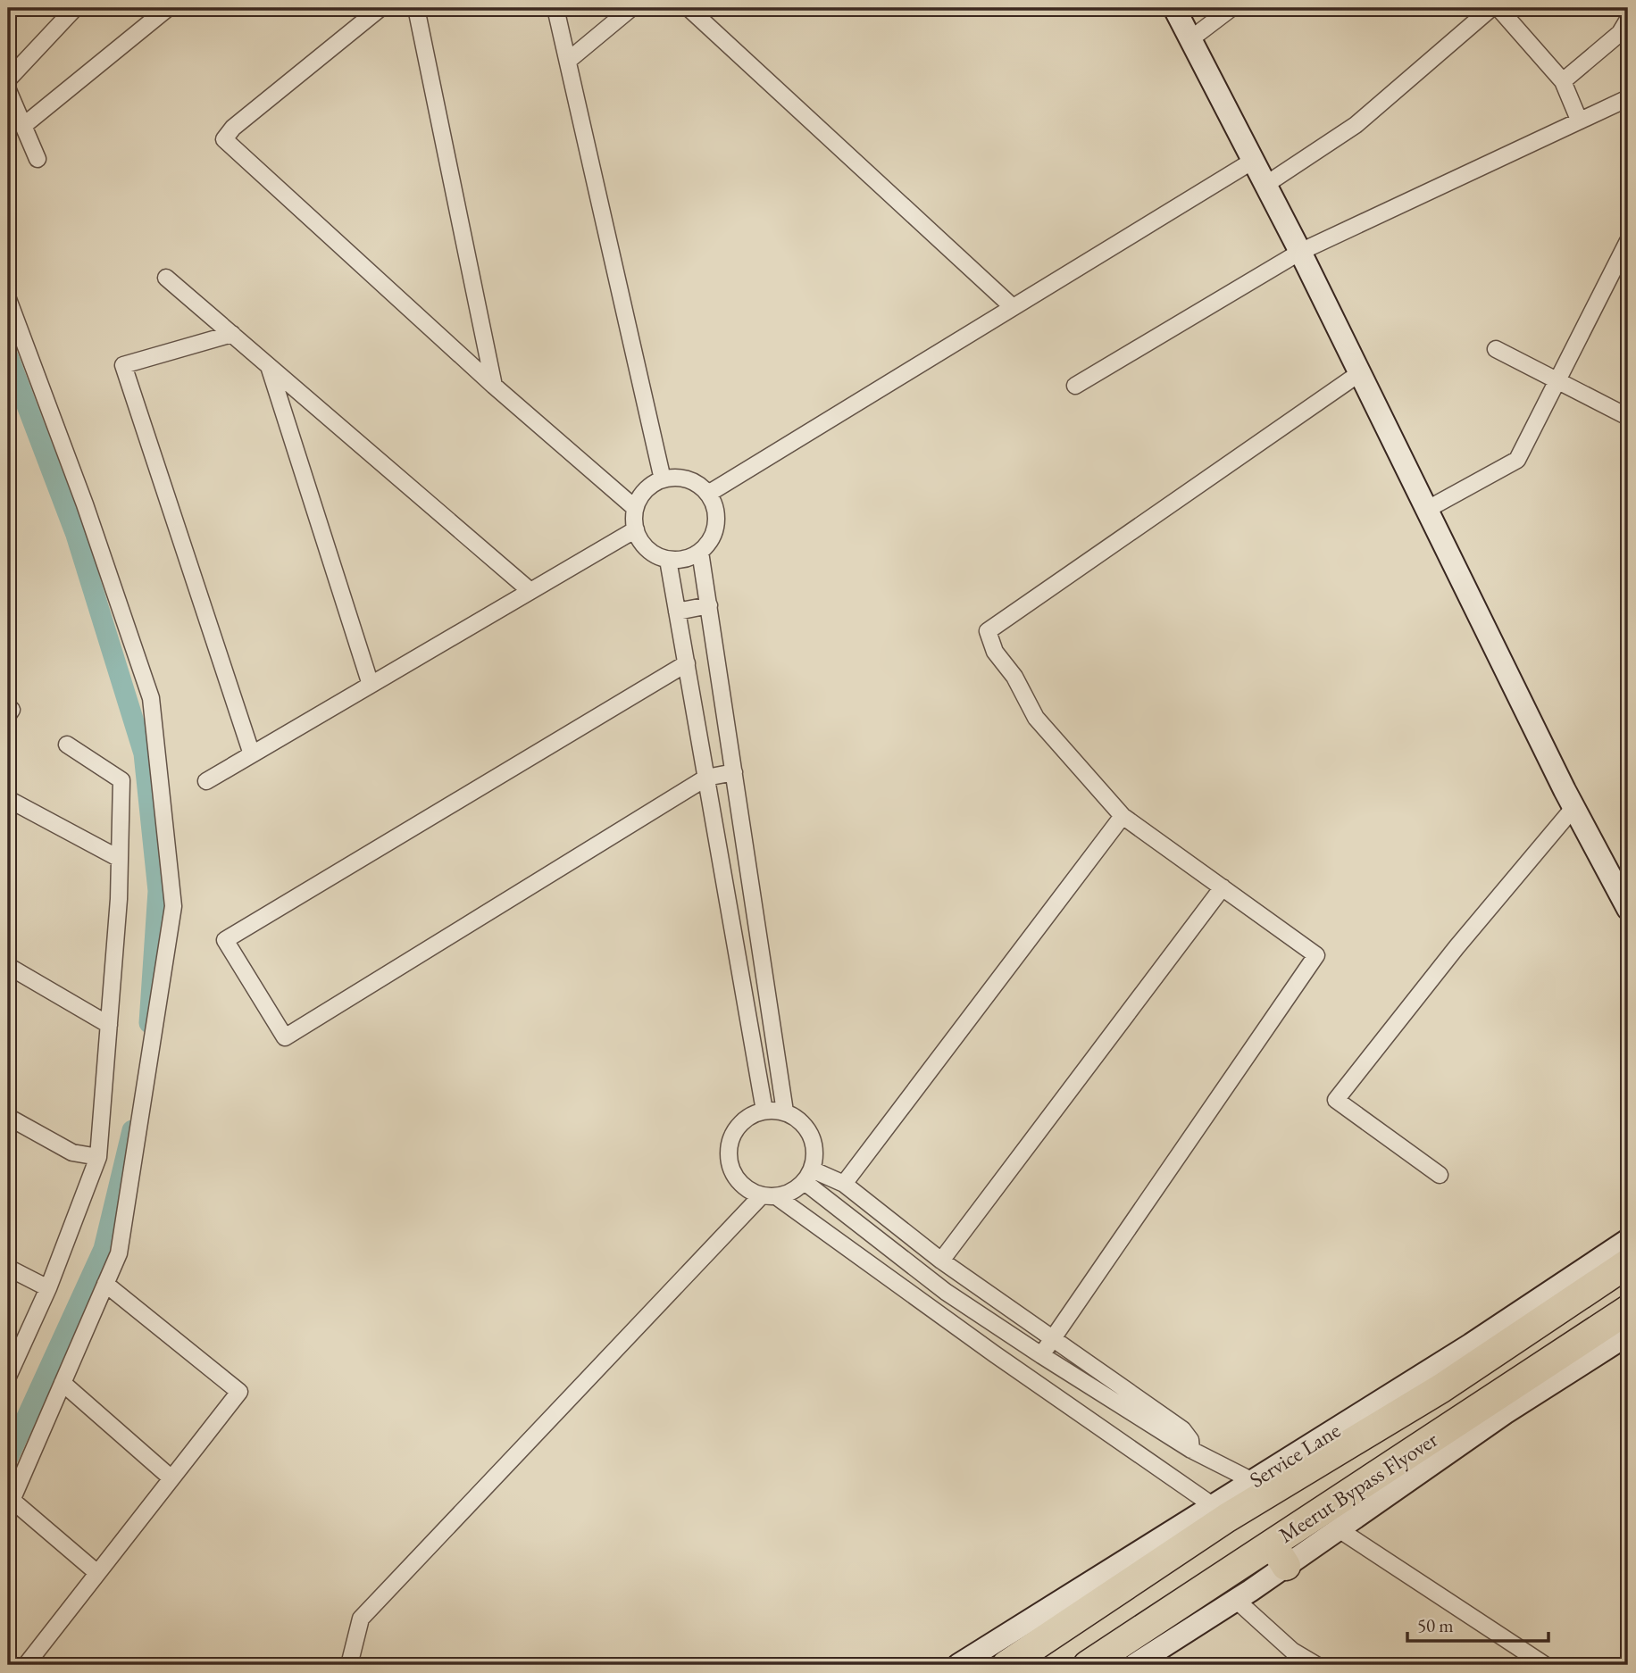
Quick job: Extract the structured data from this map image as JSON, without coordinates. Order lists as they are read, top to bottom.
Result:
{
  "streets": {
    "highway": ["Meerut Bypass Flyover"],
    "street": ["Service Lane"]
  },
  "crossings": [
    ["Service Lane", "Meerut Bypass Flyover"]
  ],
  "scale_bar": "50 m"
}
